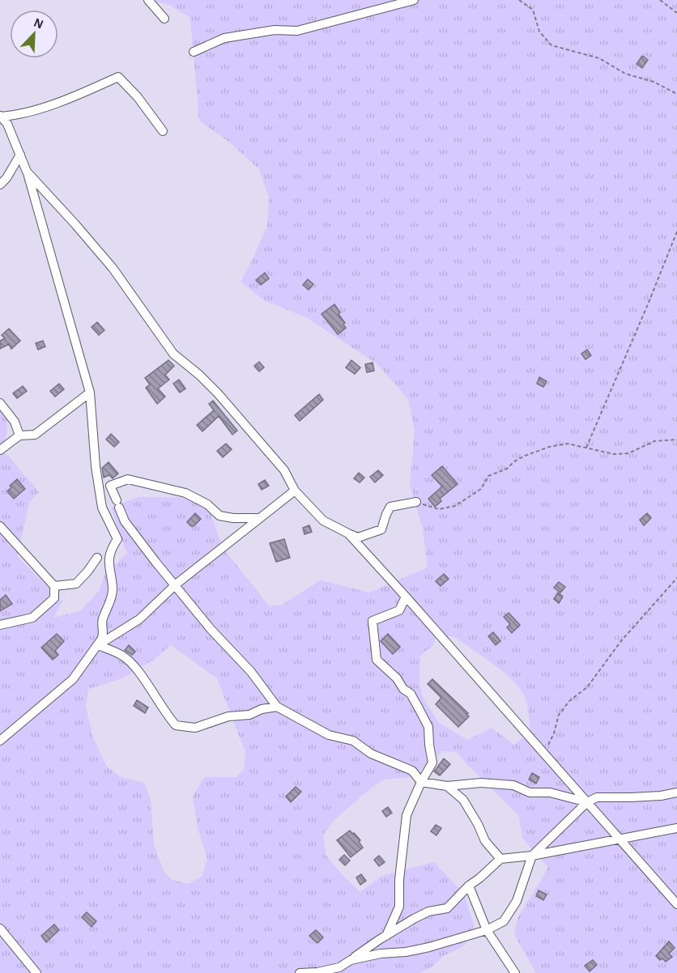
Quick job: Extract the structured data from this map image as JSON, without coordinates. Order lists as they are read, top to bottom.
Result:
{
  "north": "top right"
}
